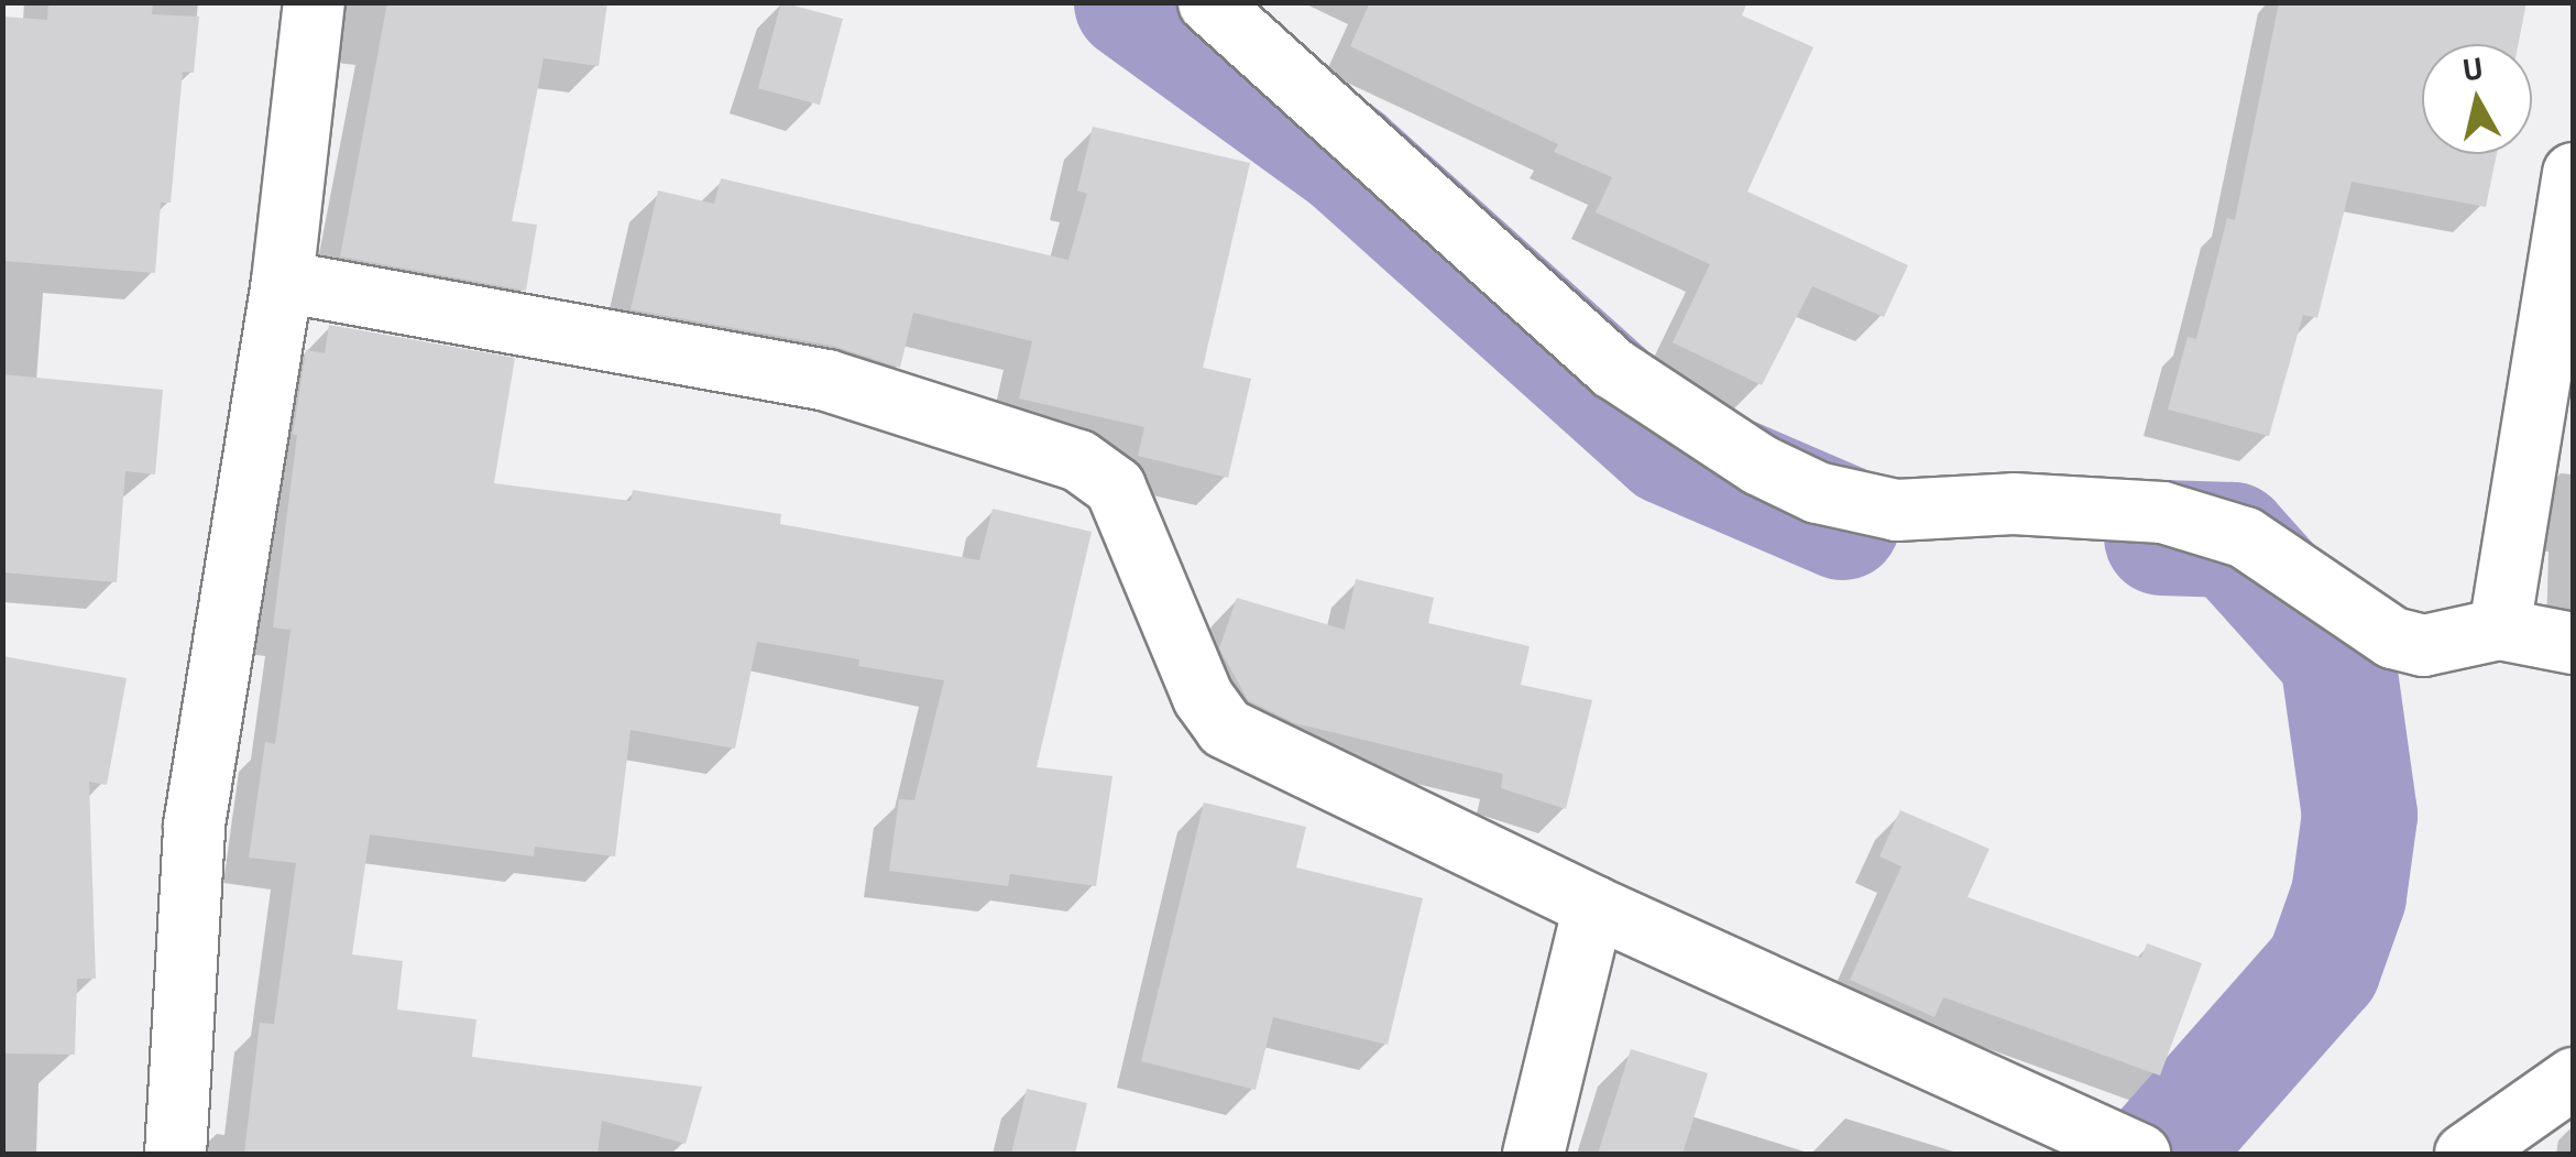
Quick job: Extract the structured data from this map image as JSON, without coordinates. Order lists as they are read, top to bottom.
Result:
{
  "north": "top"
}
